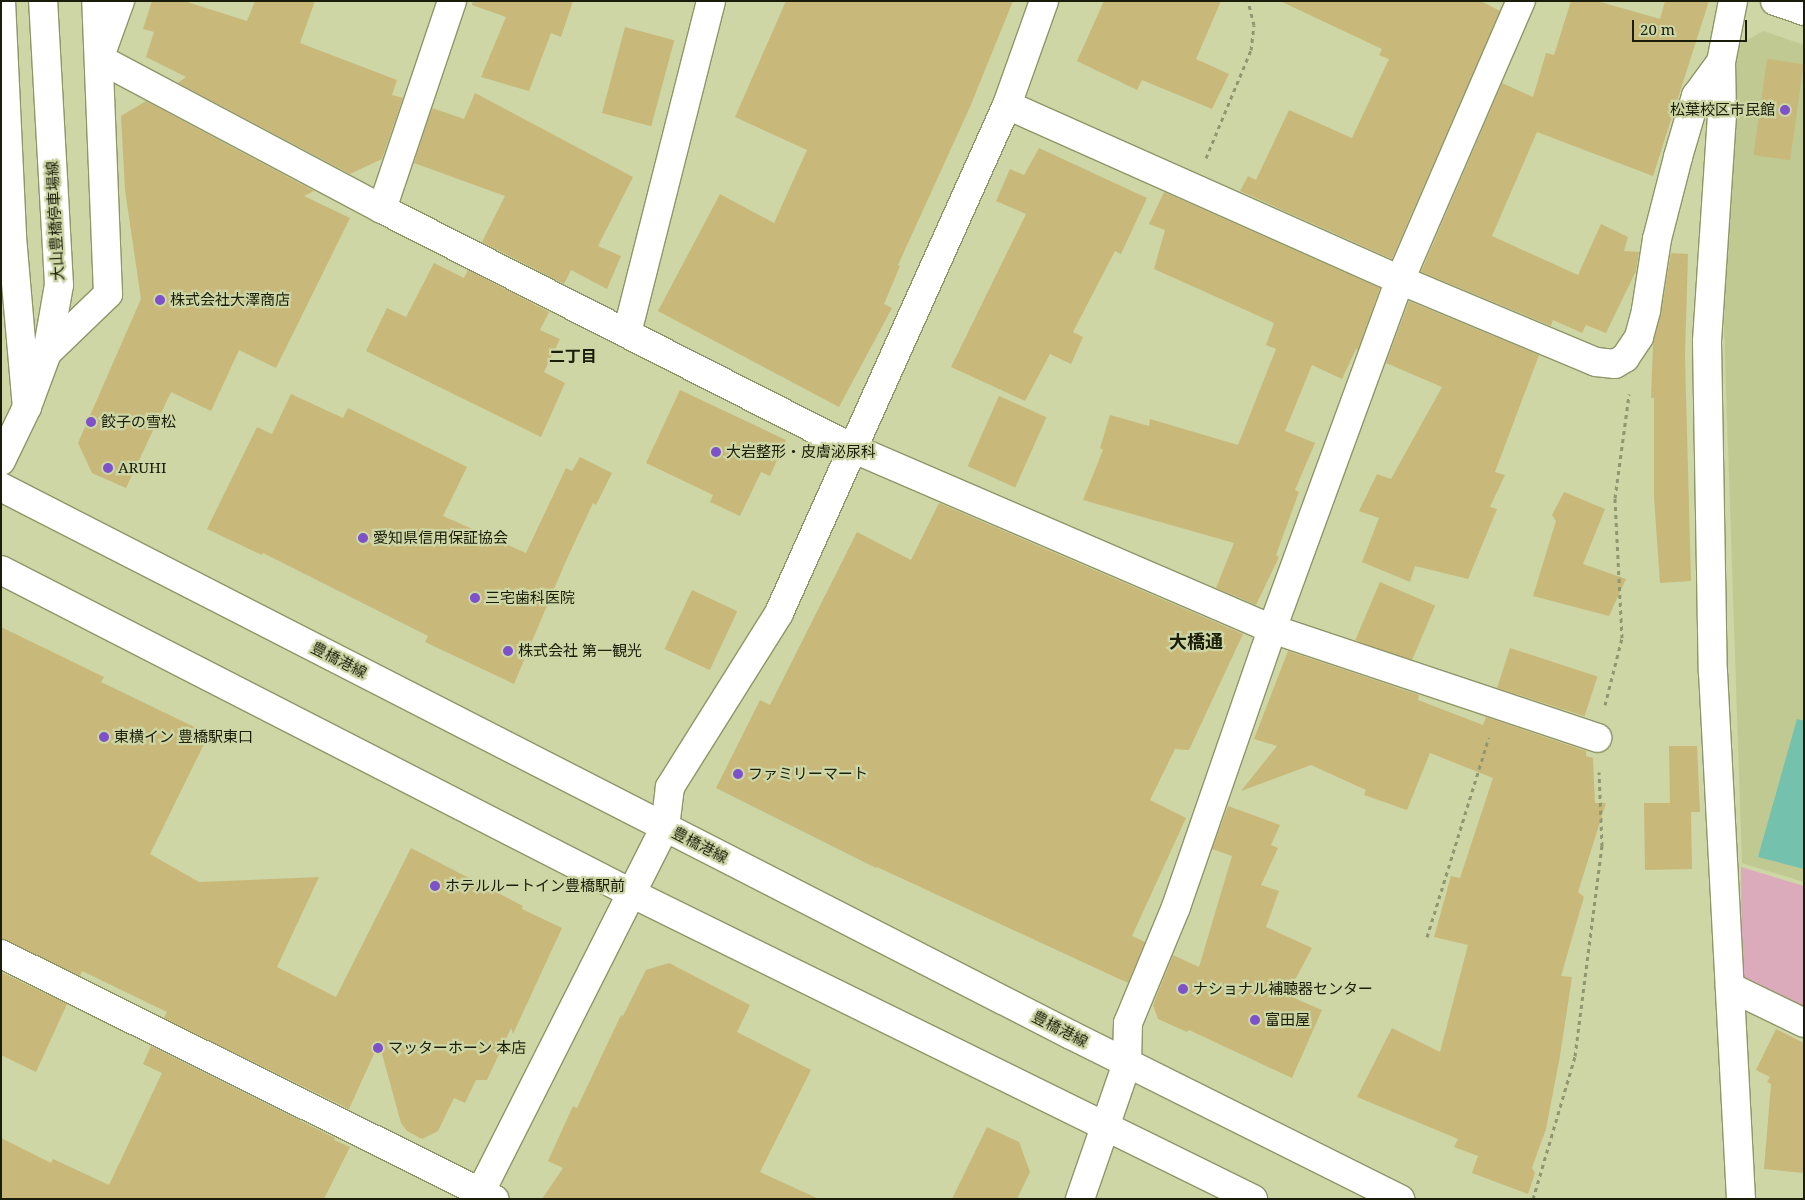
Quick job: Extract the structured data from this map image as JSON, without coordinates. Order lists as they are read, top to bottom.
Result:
{
  "streets": {
    "street": ["大山豊橋停車場線", "豊橋港線"]
  },
  "districts": ["二丁目", "大橋通"],
  "places": [
    "松葉校区市民館",
    "株式会社大澤商店",
    "餃子の雪松",
    "大岩整形・皮膚泌尿科",
    "ARUHI",
    "愛知県信用保証協会",
    "三宅歯科医院",
    "株式会社 第一観光",
    "東横イン 豊橋駅東口",
    "ファミリーマート",
    "ホテルルートイン豊橋駅前",
    "ナショナル補聴器センター",
    "富田屋",
    "マッターホーン 本店"
  ],
  "scale_bar": "20 m"
}
